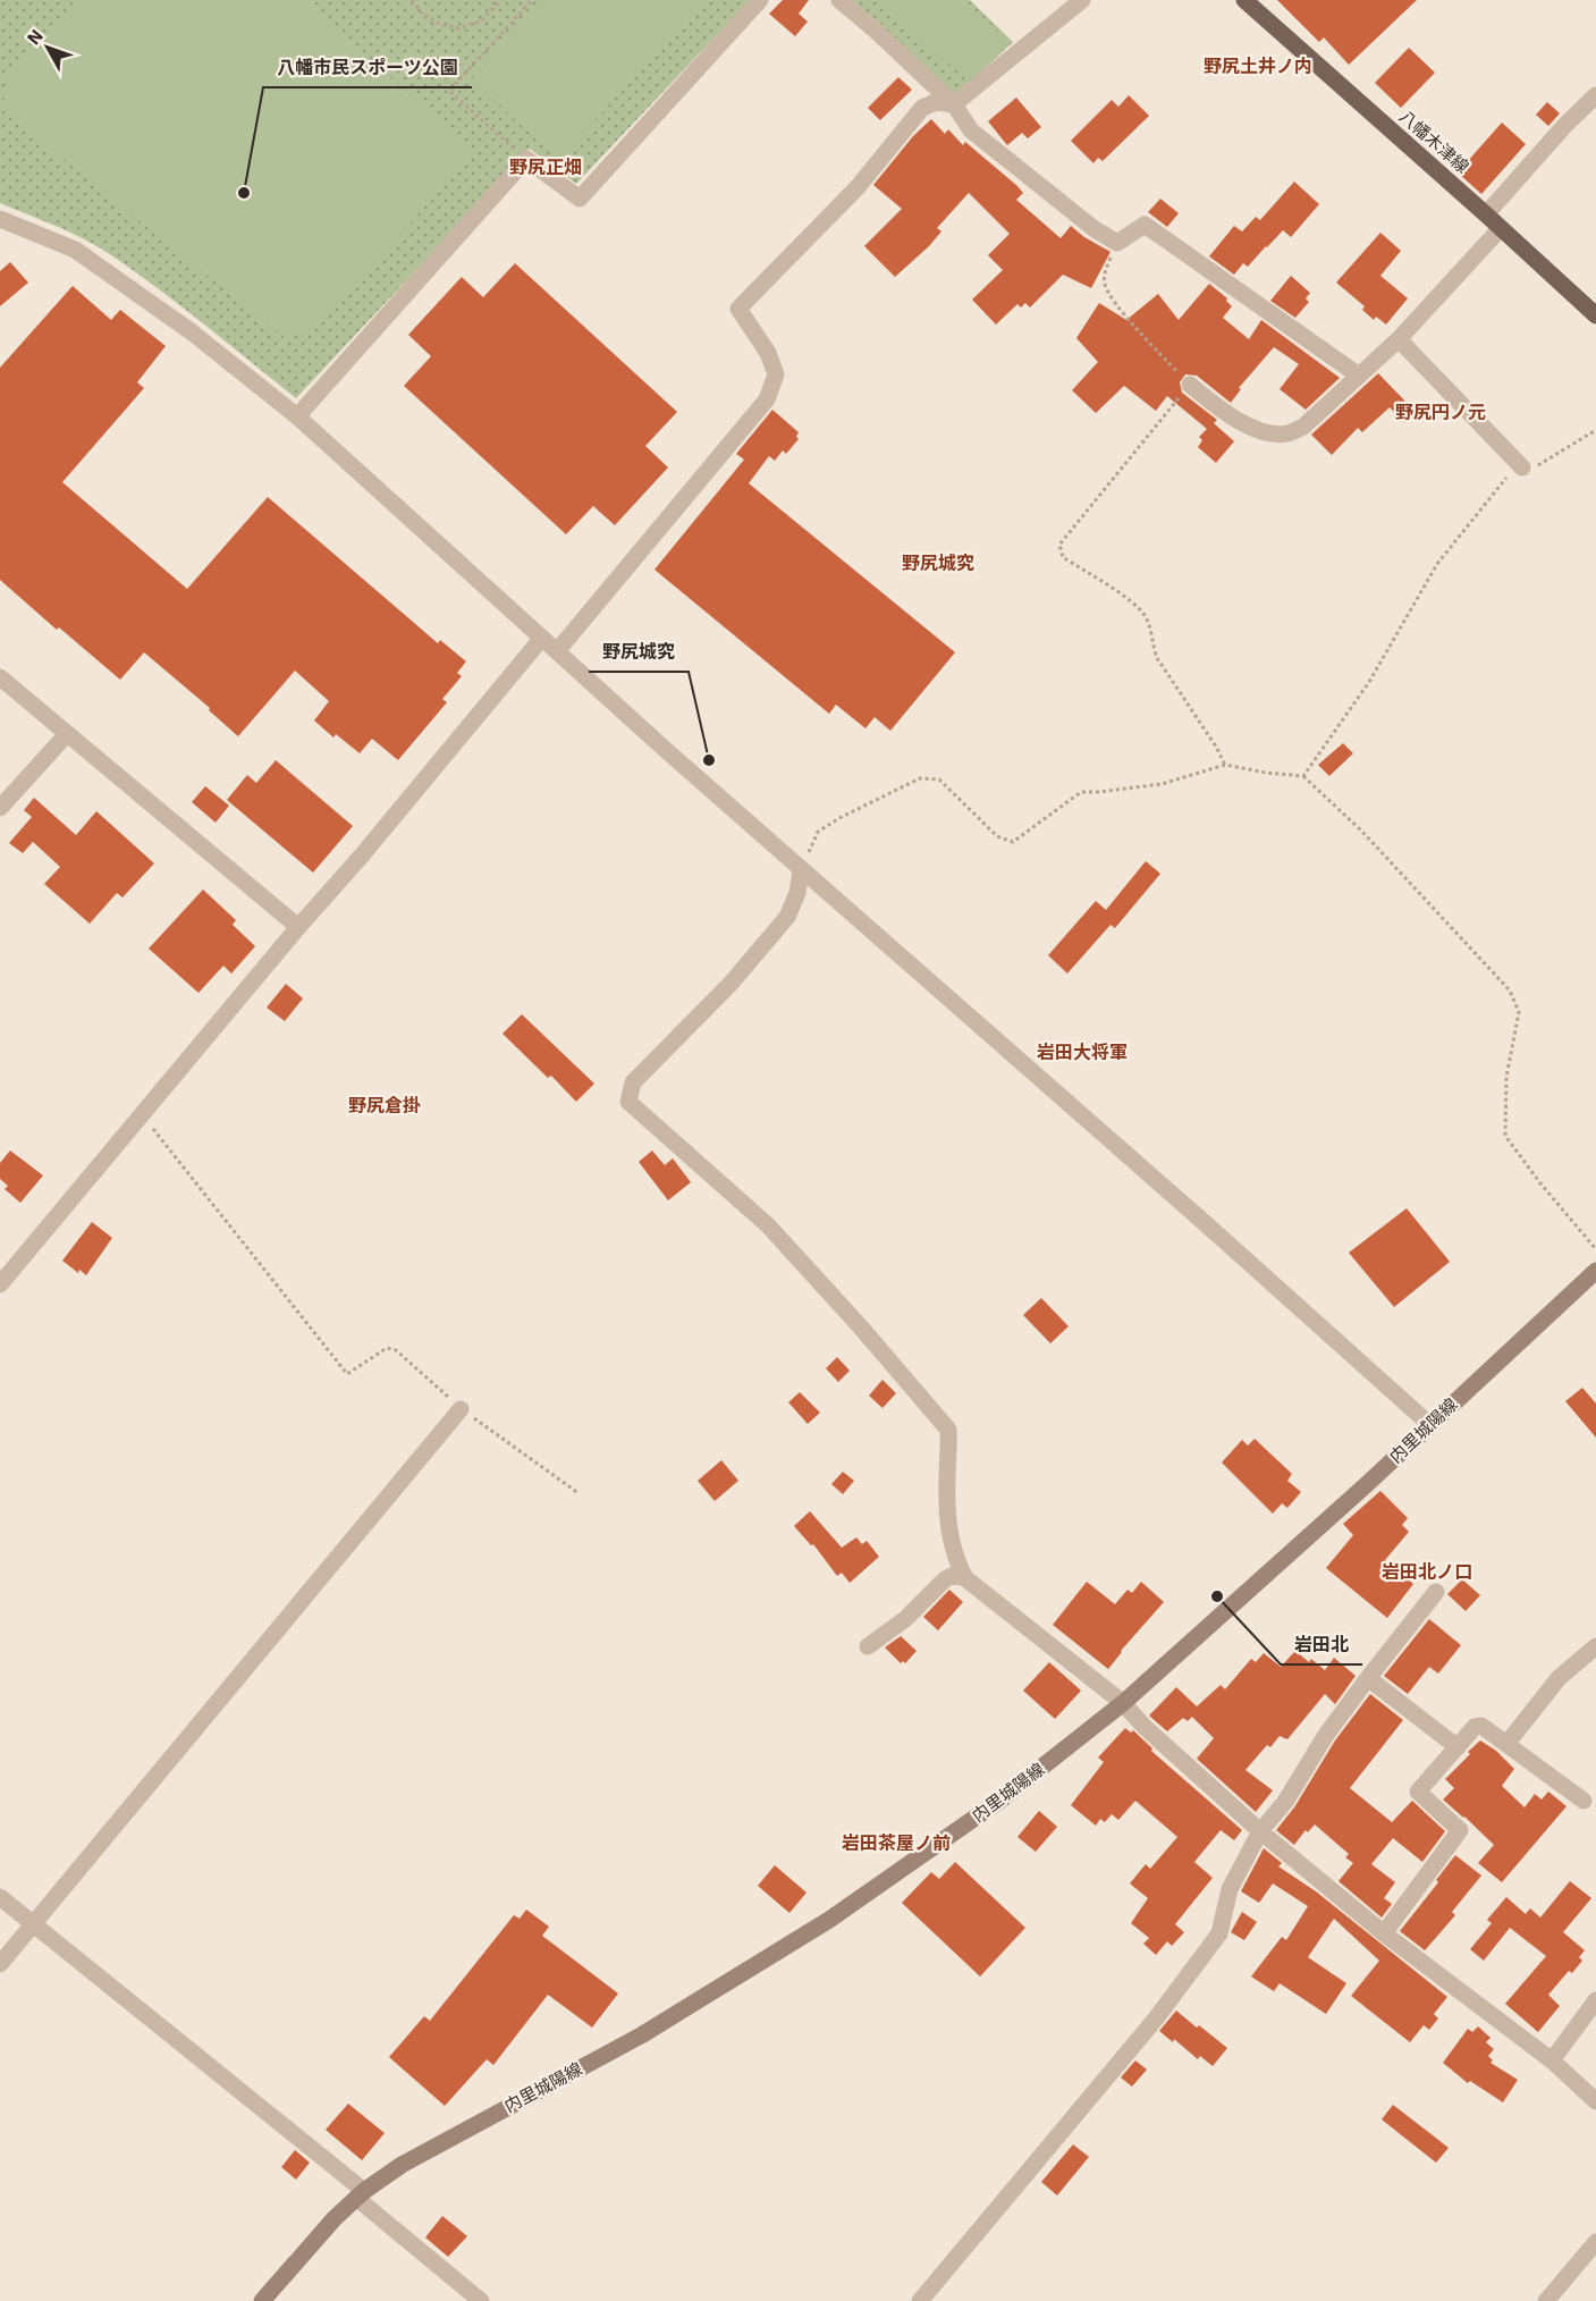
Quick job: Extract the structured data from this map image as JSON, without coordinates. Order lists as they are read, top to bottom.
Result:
{
  "streets": {
    "main road": ["八幡木津線", "内里城陽線"]
  },
  "districts": [
    "野尻土井ノ内",
    "野尻正畑",
    "野尻円ノ元",
    "野尻城究",
    "岩田大将軍",
    "野尻倉掛",
    "岩田北ノ口",
    "岩田茶屋ノ前"
  ],
  "places": ["八幡市民スポーツ公園", "野尻城究", "岩田北"],
  "north": "top left"
}
